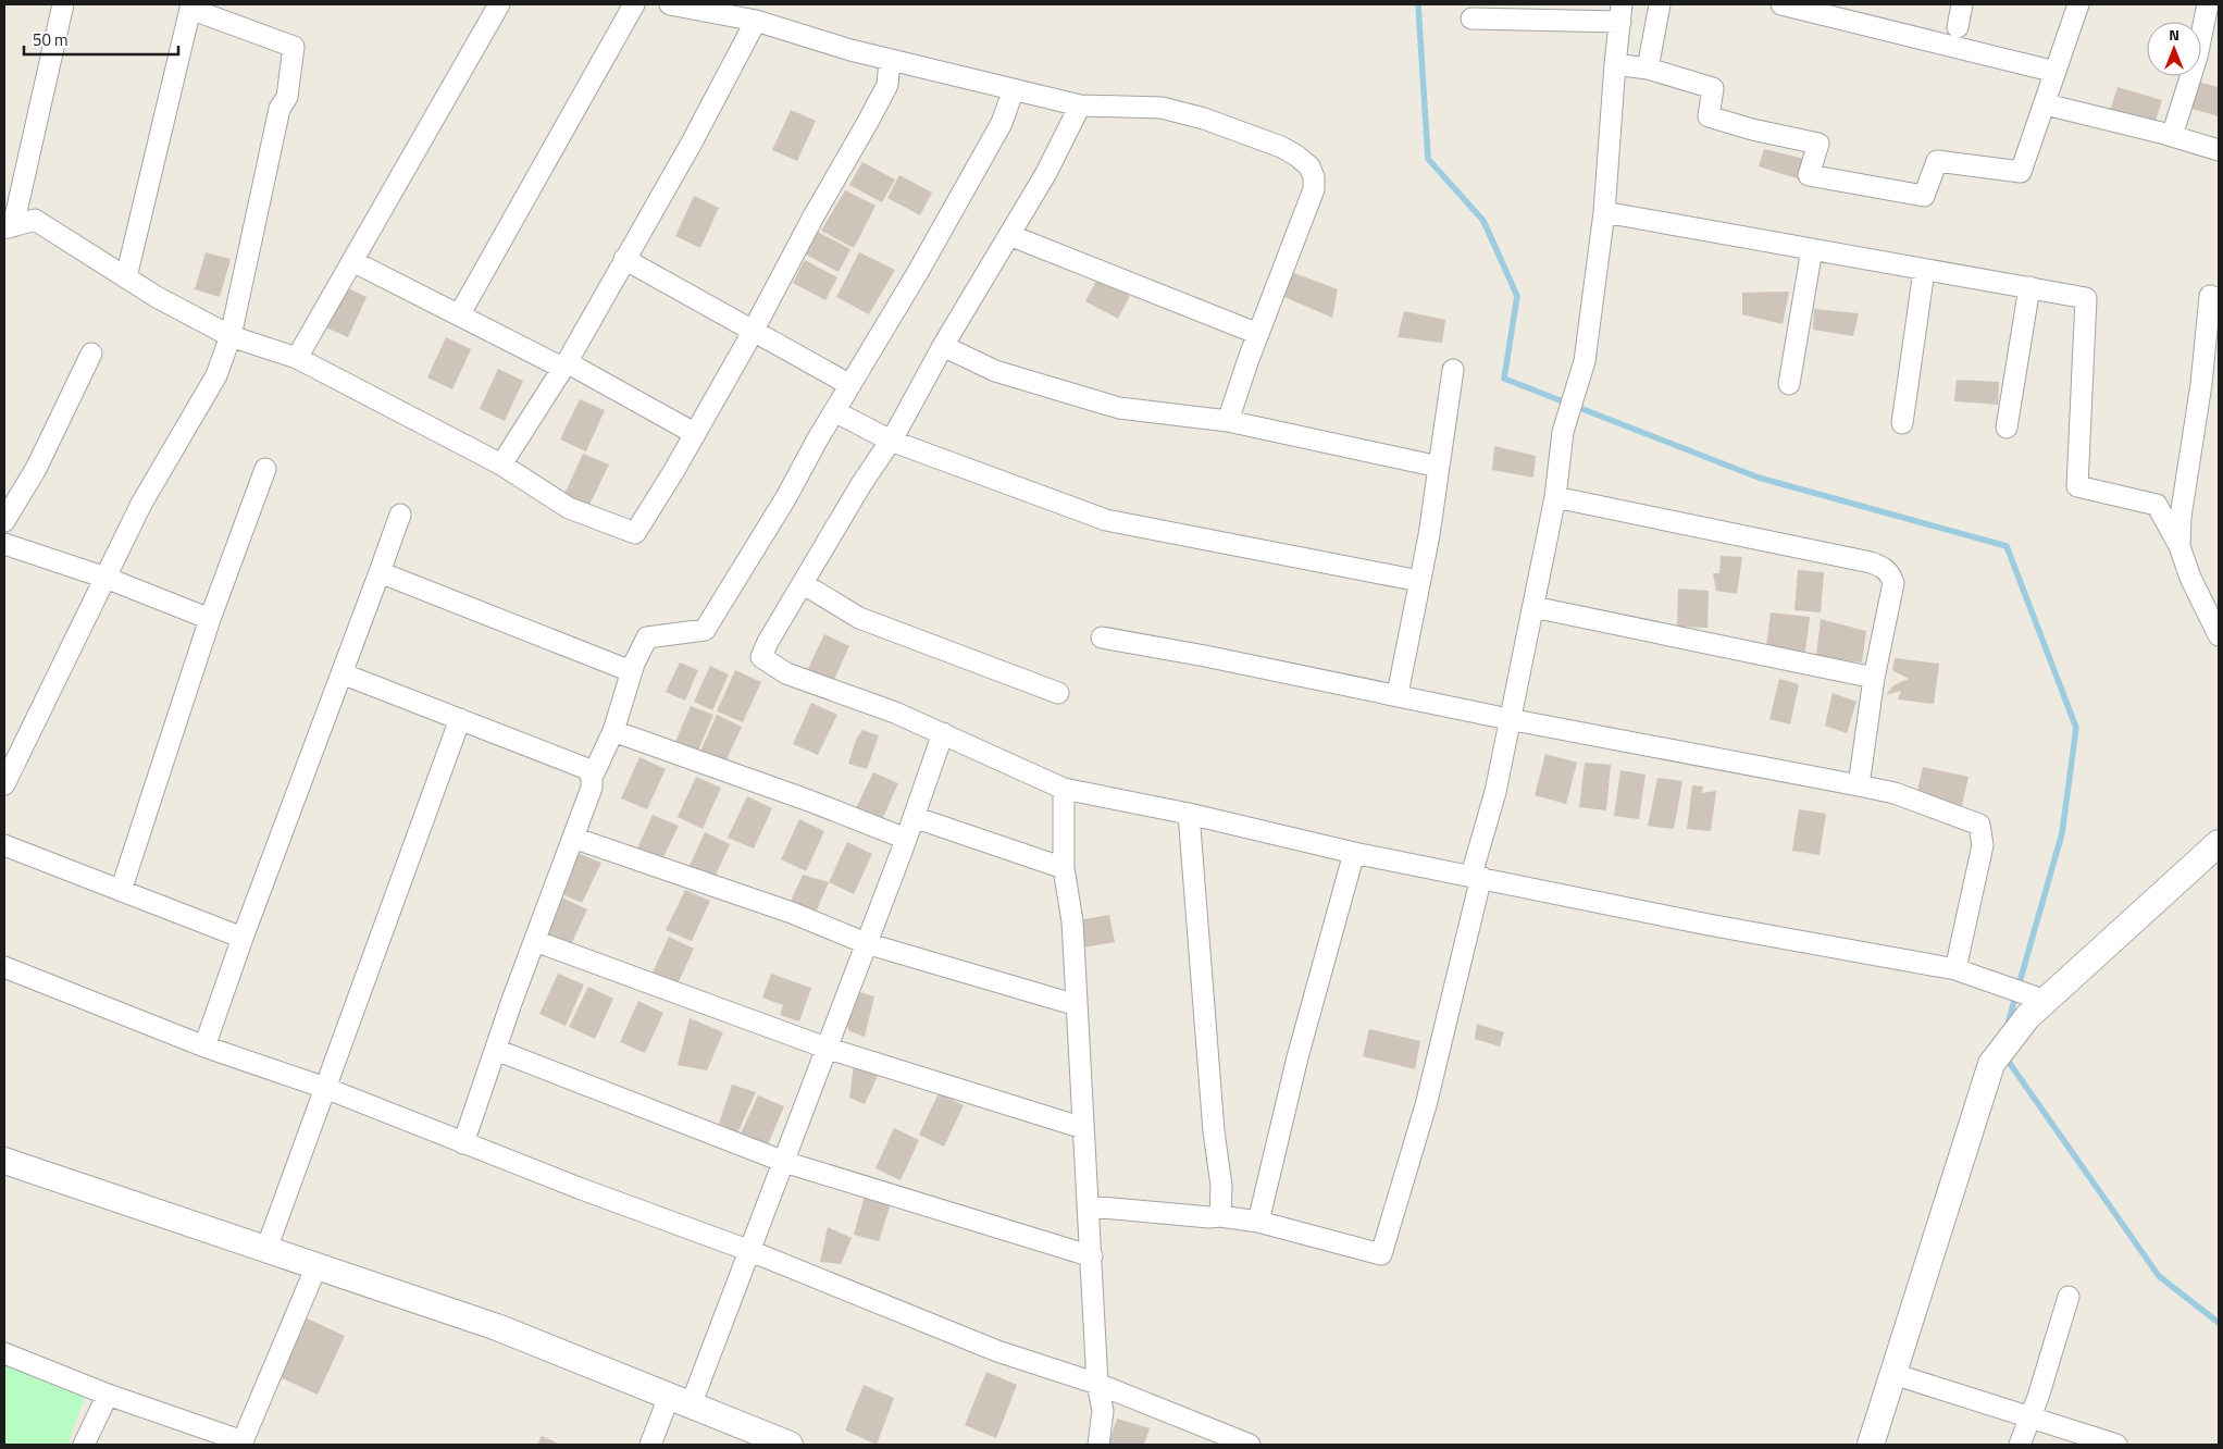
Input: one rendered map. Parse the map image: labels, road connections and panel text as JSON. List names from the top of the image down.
{
  "scale_bar": "50 m",
  "north": "top"
}
